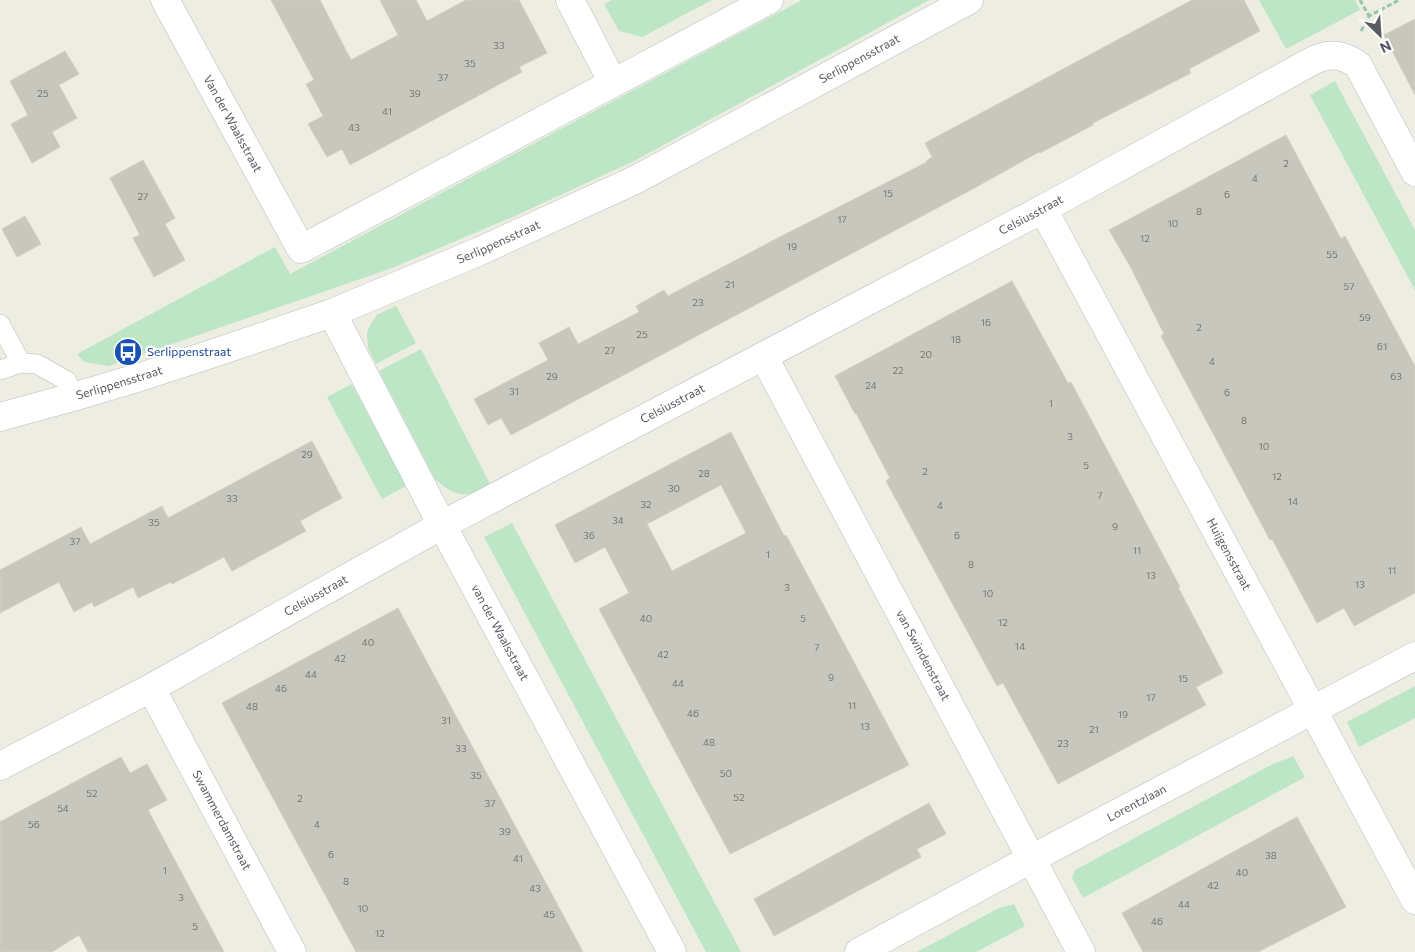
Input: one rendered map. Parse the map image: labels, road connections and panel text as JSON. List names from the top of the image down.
{
  "streets": {
    "street": [
      "Serlippensstraat",
      "Van der Waalsstraat",
      "Celsiusstraat",
      "Huijgensstraat",
      "van der Waalsstraat",
      "van Swindenstraat",
      "Lorentzlaan",
      "Swammerdamstraat"
    ]
  },
  "crossings": [
    ["Serlippensstraat", "van der Waalsstraat"],
    ["Celsiusstraat", "Huijgensstraat"],
    ["Celsiusstraat", "van der Waalsstraat"],
    ["Celsiusstraat", "van Swindenstraat"],
    ["Celsiusstraat", "Swammerdamstraat"],
    ["Huijgensstraat", "Lorentzlaan"],
    ["van Swindenstraat", "Lorentzlaan"]
  ],
  "places": {
    "bus stop": ["Serlippenstraat"]
  },
  "house_numbers": [
    "33",
    "35",
    "37",
    "25",
    "39",
    "41",
    "43",
    "2",
    "4",
    "15",
    "6",
    "27",
    "8",
    "17",
    "10",
    "12",
    "19",
    "55",
    "21",
    "57",
    "23",
    "59",
    "16",
    "2",
    "25",
    "18",
    "61",
    "27",
    "20",
    "4",
    "22",
    "29",
    "63",
    "24",
    "31",
    "6",
    "1",
    "8",
    "3",
    "10",
    "29",
    "5",
    "2",
    "28",
    "12",
    "30",
    "7",
    "33",
    "14",
    "32",
    "4",
    "34",
    "35",
    "9",
    "36",
    "6",
    "37",
    "11",
    "1",
    "8",
    "11",
    "13",
    "13",
    "3",
    "10",
    "40",
    "5",
    "12",
    "40",
    "14",
    "7",
    "42",
    "42",
    "44",
    "9",
    "15",
    "44",
    "46",
    "17",
    "11",
    "48",
    "46",
    "19",
    "31",
    "13",
    "21",
    "48",
    "23",
    "33",
    "50",
    "35",
    "52",
    "52",
    "2",
    "37",
    "54",
    "56",
    "4",
    "39",
    "6",
    "38",
    "41",
    "1",
    "40",
    "8",
    "42",
    "43",
    "3",
    "44",
    "10",
    "45",
    "46",
    "5",
    "12"
  ],
  "north": "bottom right"
}
